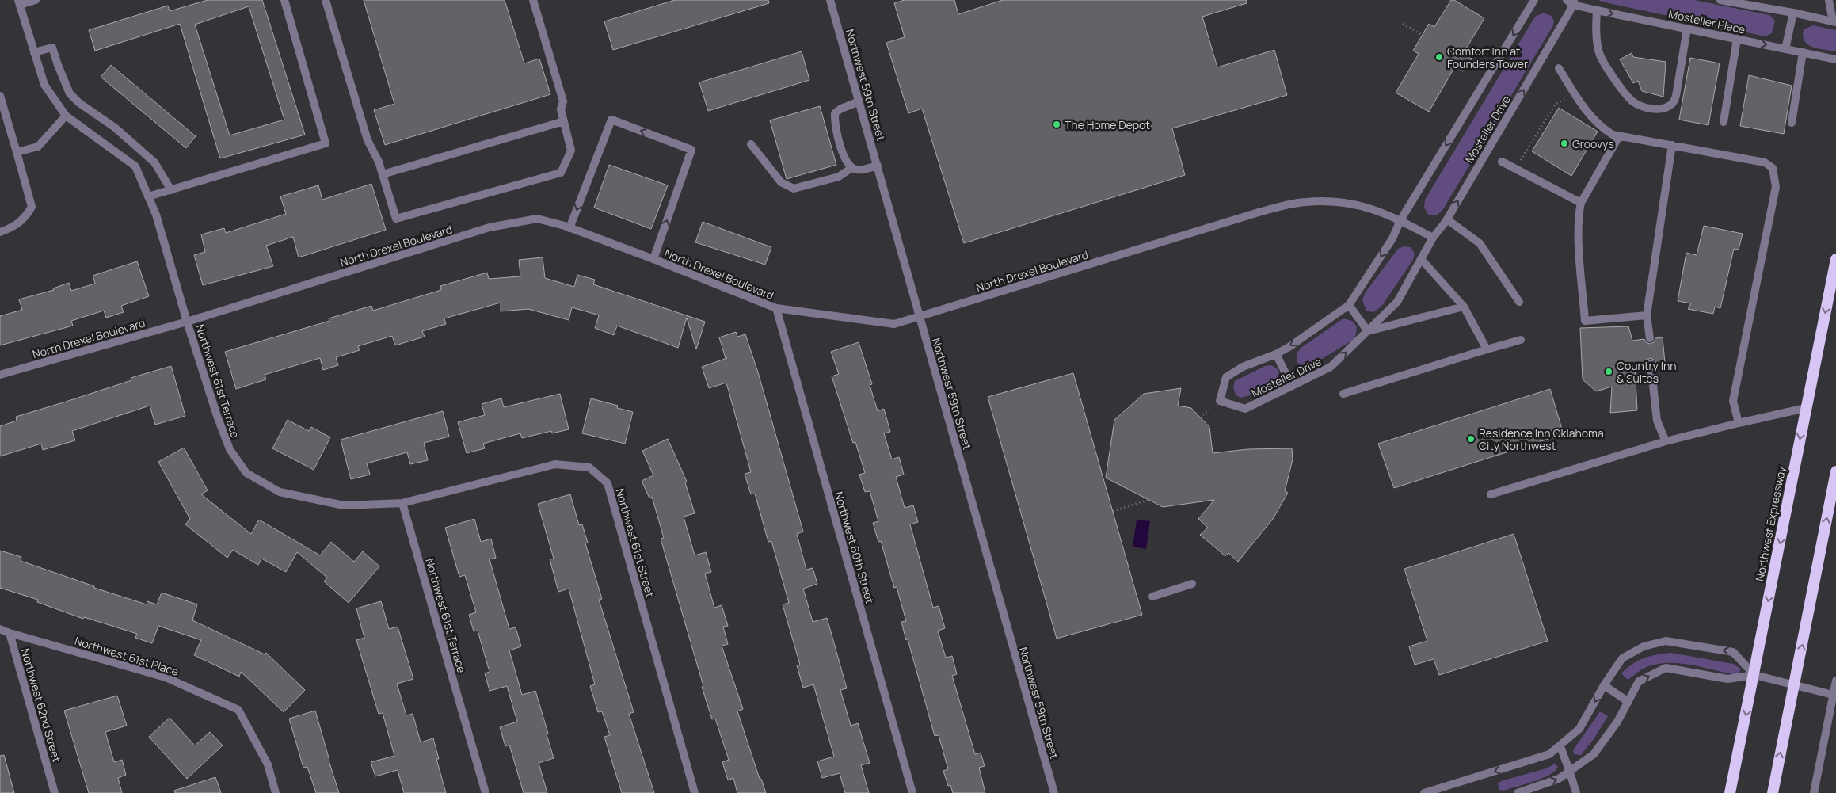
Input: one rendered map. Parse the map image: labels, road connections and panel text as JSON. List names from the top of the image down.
{
  "streets": {
    "highway": ["Northwest Expressway"],
    "street": [
      "Mosteller Place",
      "Northwest 59th Street",
      "Mosteller Drive",
      "North Drexel Boulevard",
      "Northwest 61st Terrace",
      "Northwest 61st Street",
      "Northwest 60th Street",
      "Northwest 61st Place",
      "Northwest 62nd Street"
    ]
  },
  "crossings": [
    ["Mosteller Place", "Mosteller Drive"],
    ["Northwest 59th Street", "North Drexel Boulevard"],
    ["Mosteller Drive", "North Drexel Boulevard"],
    ["North Drexel Boulevard", "Northwest 61st Terrace"],
    ["North Drexel Boulevard", "Northwest 60th Street"],
    ["Northwest 61st Terrace", "Northwest 61st Street"],
    ["Northwest 61st Place", "Northwest 62nd Street"]
  ],
  "places": [
    "Comfort Inn at Founders Tower",
    "The Home Depot",
    "Groovys",
    "Country Inn & Suites",
    "Residence Inn Oklahoma City Northwest"
  ]
}
